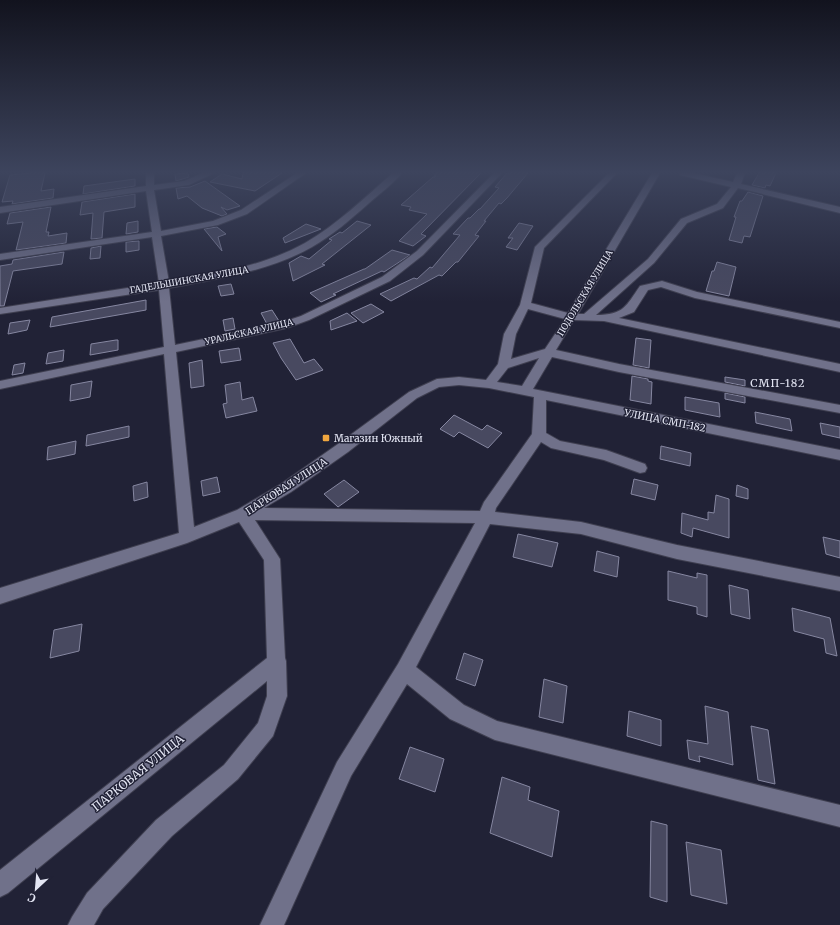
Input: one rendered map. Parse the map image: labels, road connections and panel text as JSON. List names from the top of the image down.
{
  "streets": {
    "street": [
      "ГАДЕЛЬШИНСКАЯ УЛИЦА",
      "ПОДОЛЬСКАЯ УЛИЦА",
      "УРАЛЬСКАЯ УЛИЦА",
      "УЛИЦА СМП-182",
      "ПАРКОВАЯ УЛИЦА"
    ]
  },
  "crossings": [
    ["ПОДОЛЬСКАЯ УЛИЦА", "УЛИЦА СМП-182"],
    ["УЛИЦА СМП-182", "ПАРКОВАЯ УЛИЦА"]
  ],
  "districts": ["СМП-182"],
  "places": {
    "transit": ["Магазин Южный"]
  },
  "north": "bottom left"
}
